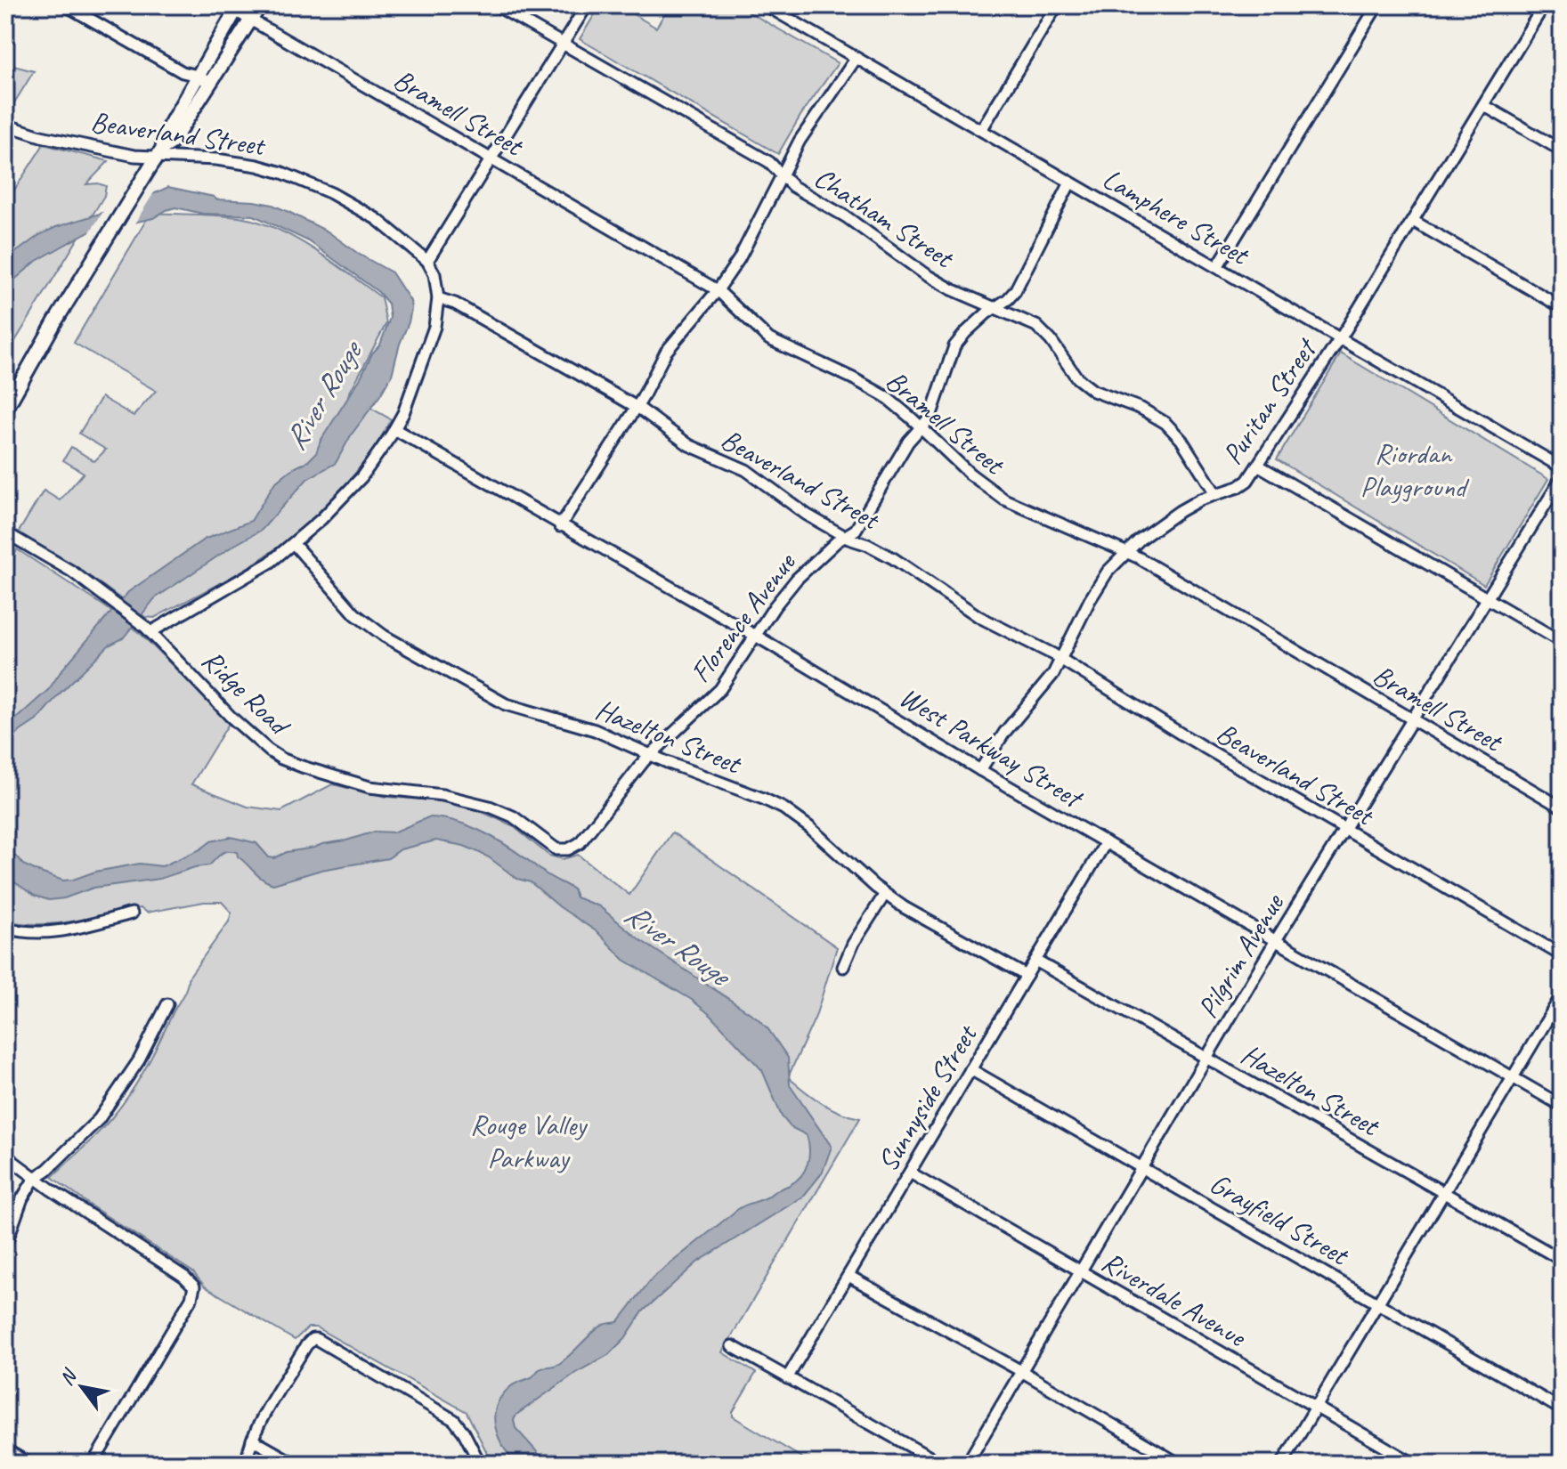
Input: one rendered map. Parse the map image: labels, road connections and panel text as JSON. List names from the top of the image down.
{
  "streets": {
    "street": [
      "Bramell Street",
      "Beaverland Street",
      "Lamphere Street",
      "Chatham Street",
      "Puritan Street",
      "Florence Avenue",
      "Ridge Road",
      "Hazelton Street",
      "West Parkway Street",
      "Pilgrim Avenue",
      "Sunnyside Street",
      "Grayfield Street",
      "Riverdale Avenue"
    ]
  },
  "crossings": [
    ["Bramell Street", "Puritan Street"],
    ["Bramell Street", "Florence Avenue"],
    ["Bramell Street", "Pilgrim Avenue"],
    ["Beaverland Street", "Puritan Street"],
    ["Beaverland Street", "Florence Avenue"],
    ["Beaverland Street", "Pilgrim Avenue"],
    ["Lamphere Street", "Puritan Street"],
    ["Lamphere Street", "Florence Avenue"],
    ["Chatham Street", "Puritan Street"],
    ["Chatham Street", "Florence Avenue"],
    ["Puritan Street", "West Parkway Street"],
    ["Florence Avenue", "Ridge Road"],
    ["Florence Avenue", "Hazelton Street"],
    ["Florence Avenue", "West Parkway Street"],
    ["Hazelton Street", "Pilgrim Avenue"],
    ["Hazelton Street", "Sunnyside Street"],
    ["West Parkway Street", "Pilgrim Avenue"],
    ["West Parkway Street", "Sunnyside Street"],
    ["Pilgrim Avenue", "Grayfield Street"],
    ["Pilgrim Avenue", "Riverdale Avenue"],
    ["Sunnyside Street", "Grayfield Street"],
    ["Sunnyside Street", "Riverdale Avenue"]
  ],
  "water": ["River Rouge"],
  "parks": ["Riordan Playground", "Rouge Valley Parkway"],
  "north": "top left"
}
